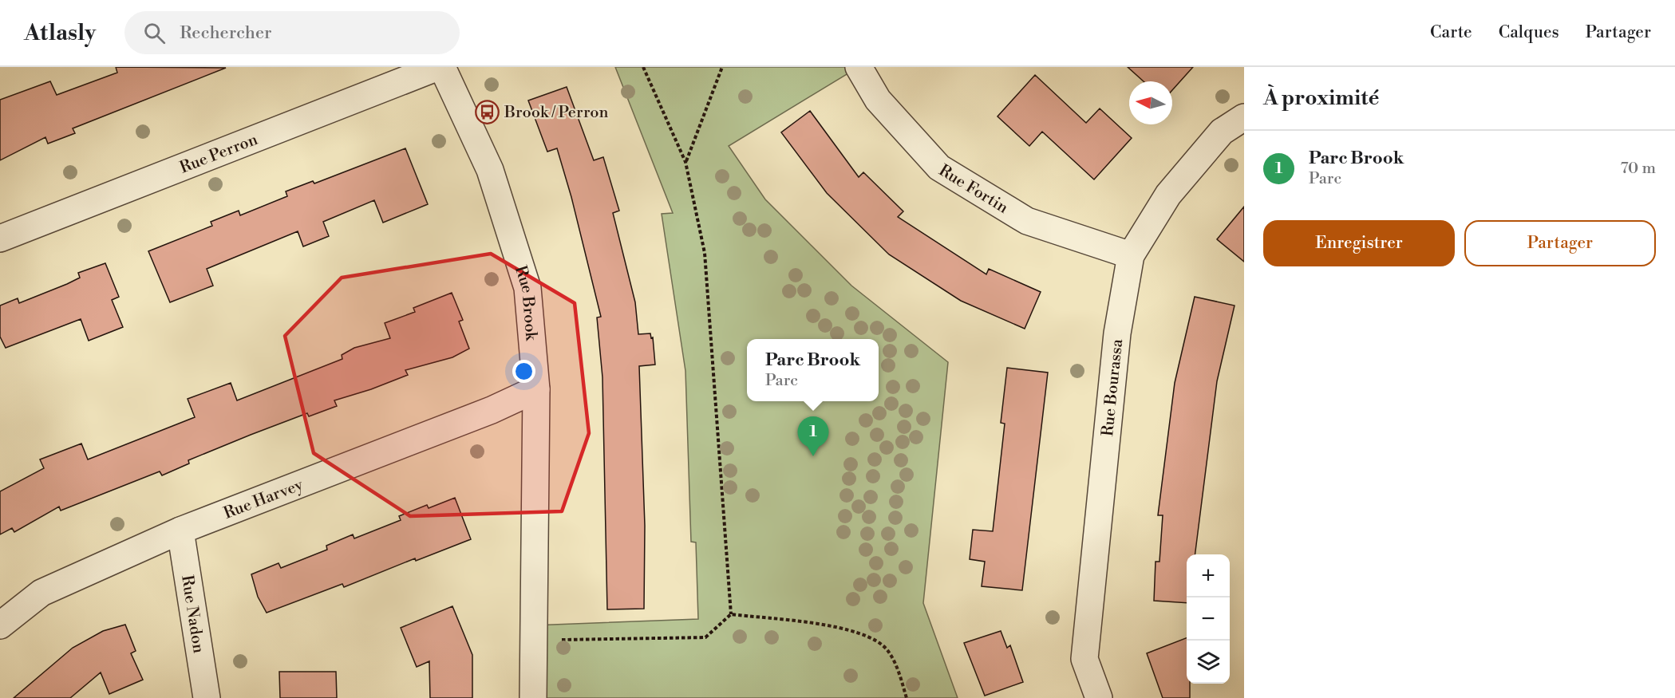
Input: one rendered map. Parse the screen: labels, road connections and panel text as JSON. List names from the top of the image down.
{
  "streets": {
    "street": [
      "Rue Perron",
      "Rue Fortin",
      "Rue Brook",
      "Rue Bourassa",
      "Rue Harvey",
      "Rue Nadon"
    ]
  },
  "crossings": [
    ["Rue Fortin", "Rue Bourassa"],
    ["Rue Brook", "Rue Harvey"],
    ["Rue Harvey", "Rue Nadon"]
  ],
  "places": {
    "bus stop": ["Brook / Perron"]
  },
  "north": "left",
  "page": {
    "header": "Atlasly",
    "search": "Rechercher",
    "nav": ["Carte", "Calques", "Partager"],
    "heading": "À proximité",
    "list": [
      {
        "mark": "1",
        "name": "Parc Brook",
        "note": "Parc",
        "value": "70 m"
      }
    ],
    "buttons": ["Enregistrer", "Partager"],
    "popup": ["Parc Brook", "Parc"],
    "pins": "1",
    "map_buttons": ["+", "−"]
  }
}
